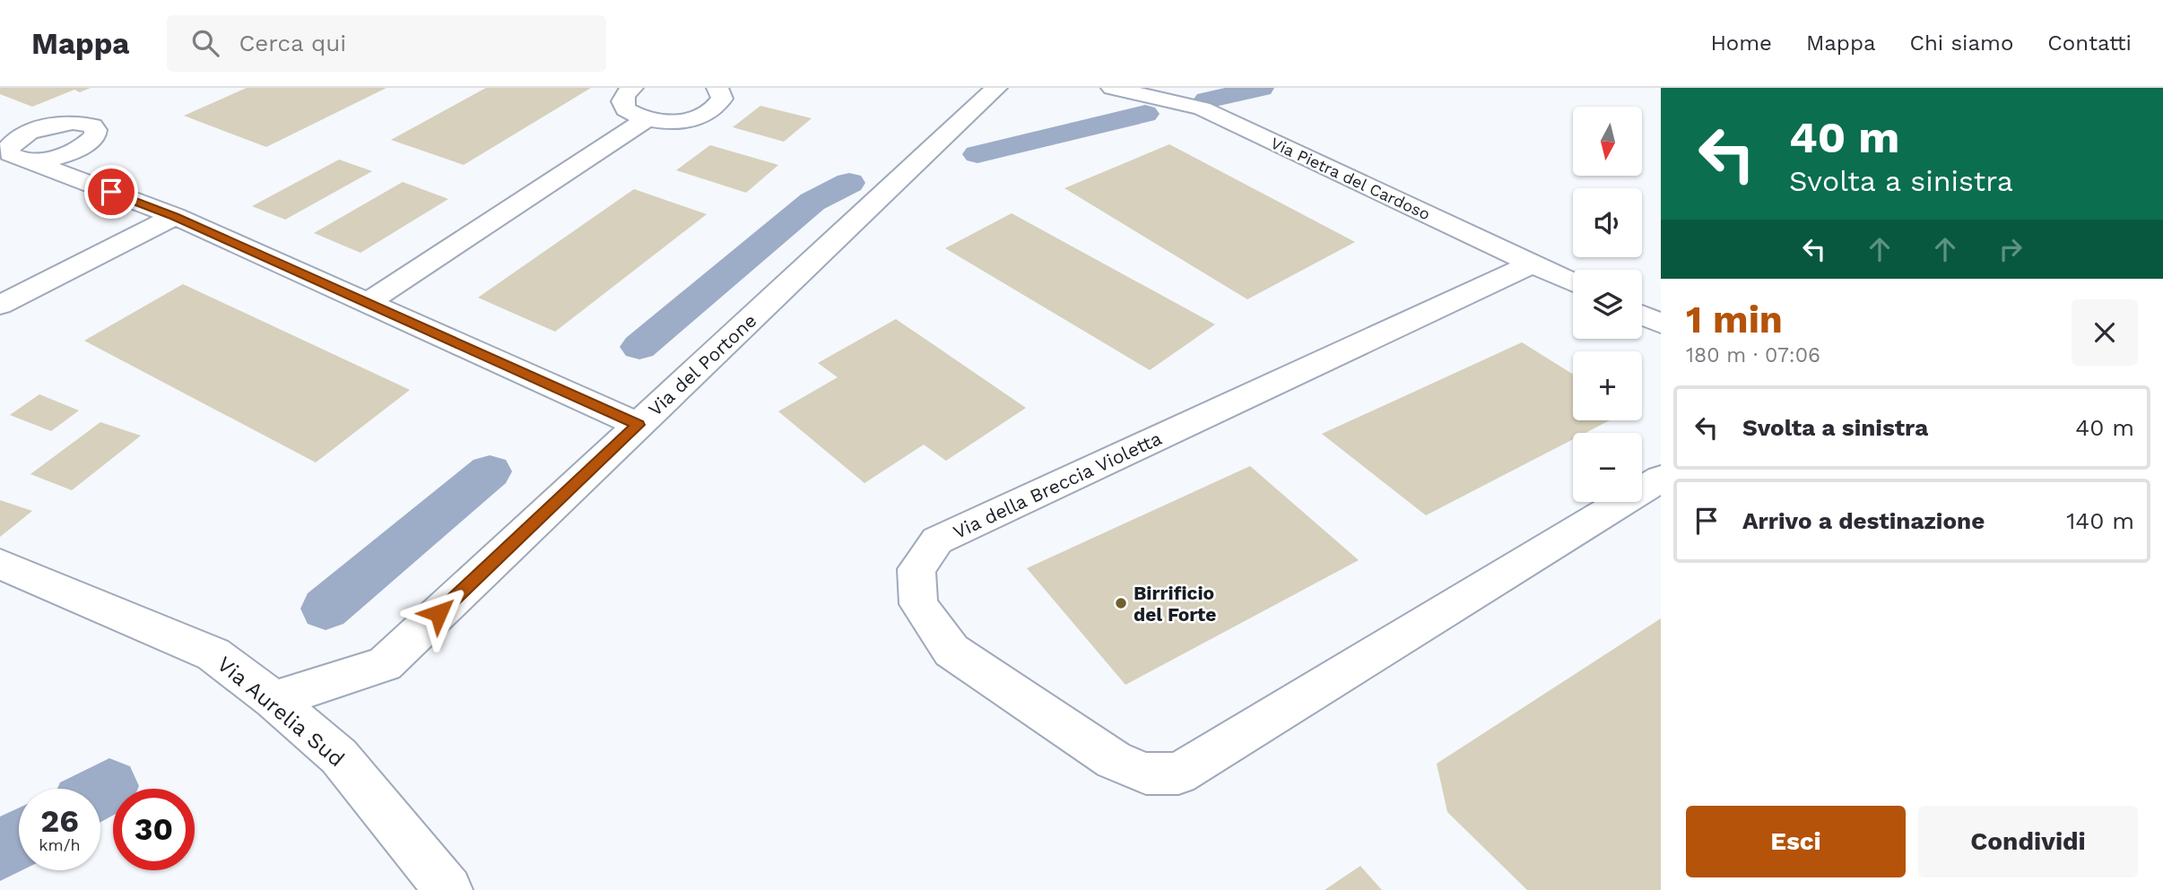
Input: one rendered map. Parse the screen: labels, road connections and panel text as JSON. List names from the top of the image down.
{
  "streets": {
    "street": [
      "Via Pietra del Cardoso",
      "Via del Portone",
      "Via della Breccia Violetta",
      "Via Aurelia Sud"
    ]
  },
  "crossings": [
    ["Via Pietra del Cardoso", "Via della Breccia Violetta"],
    ["Via del Portone", "Via Aurelia Sud"]
  ],
  "places": ["Birrificio del Forte"],
  "north": "bottom",
  "page": {
    "header": "Mappa",
    "search": "Cerca qui",
    "nav": [
      "Home",
      "Mappa",
      "Chi siamo",
      "Contatti"
    ],
    "turn": ["40 m", "Svolta a sinistra"],
    "map_buttons": ["+", "−"],
    "heading": ["1 min", "180 m · 07:06"],
    "list": [
      {
        "name": "Svolta a sinistra",
        "value": "40 m"
      },
      {
        "name": "Arrivo a destinazione",
        "value": "140 m"
      }
    ],
    "speed": "26 km/h",
    "limit": "30",
    "buttons": ["Esci", "Condividi"]
  }
}
